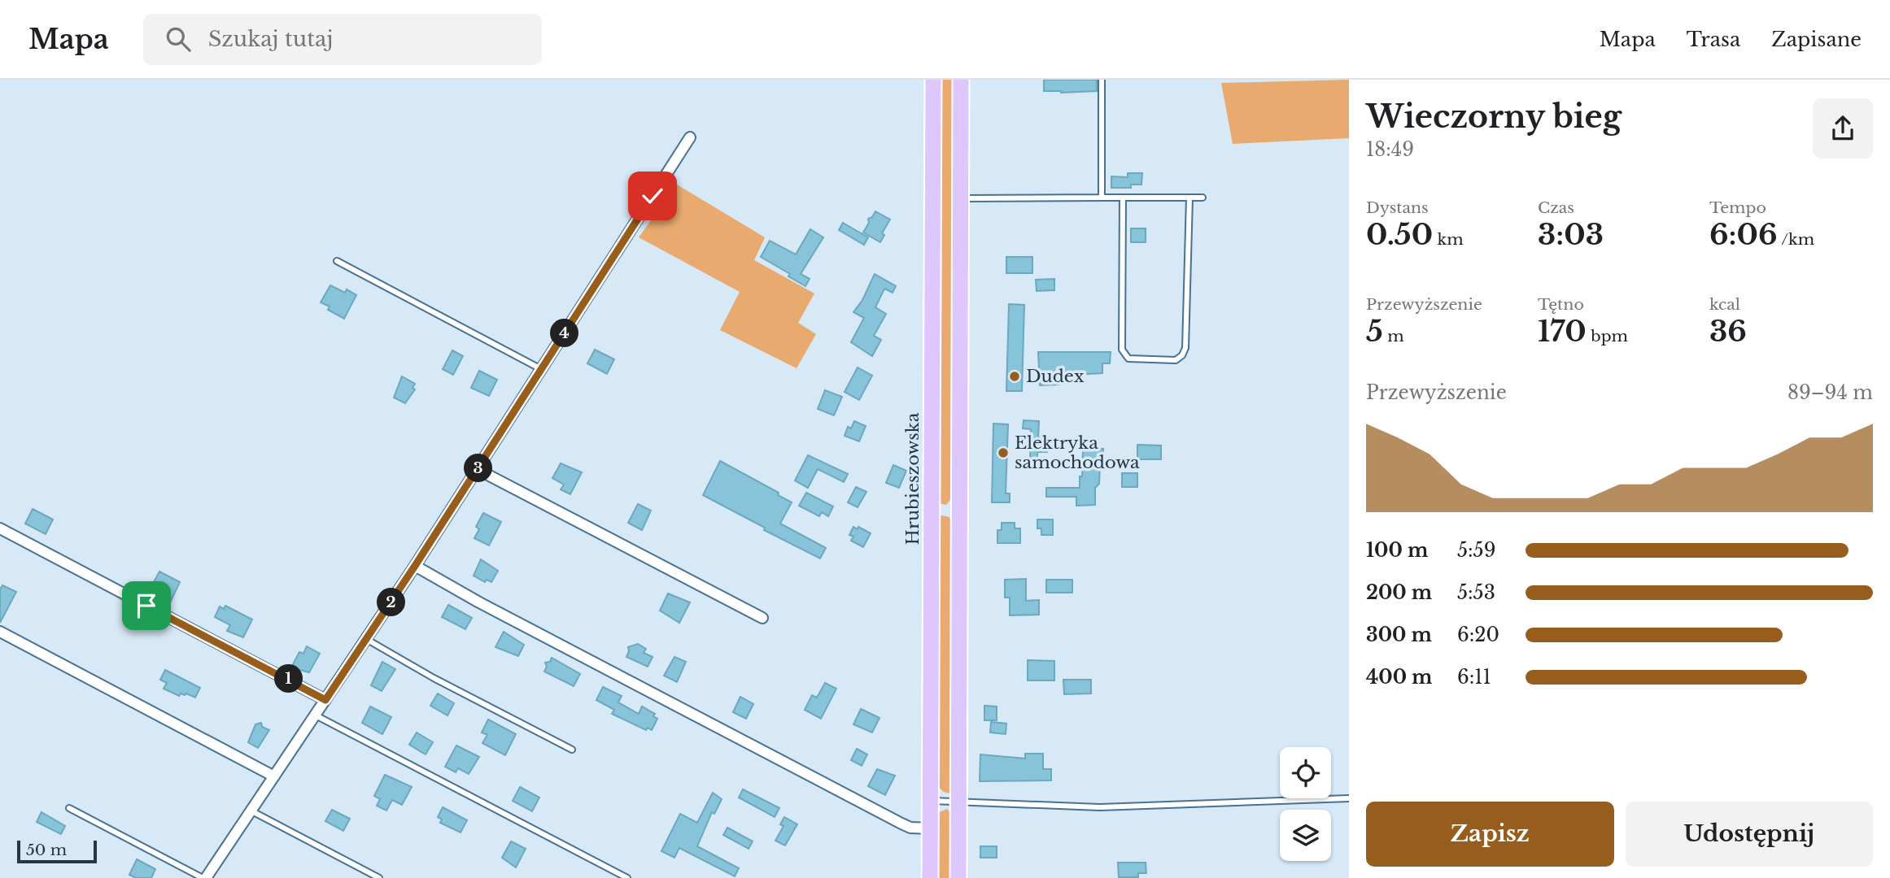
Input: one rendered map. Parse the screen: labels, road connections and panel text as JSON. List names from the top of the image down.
{
  "streets": {
    "main road": ["Hrubieszowska"]
  },
  "places": ["Dudex", "Elektryka samochodowa"],
  "scale_bar": "50 m",
  "page": {
    "header": "Mapa",
    "search": "Szukaj tutaj",
    "nav": ["Mapa", "Trasa", "Zapisane"],
    "heading": ["Wieczorny bieg", "18:49"],
    "stats": [
      ["Dystans", "0.50 km"],
      ["Czas", "3:03"],
      ["Tempo", "6:06 /km"],
      ["Przewyższenie", "5 m"],
      ["Tętno", "170 bpm"],
      ["kcal", "36"]
    ],
    "pins": [
      "4",
      "3",
      "2",
      "1"
    ],
    "chart": ["Przewyższenie", "89–94 m"],
    "list": [
      {
        "name": "100 m",
        "note": "5:59"
      },
      {
        "name": "200 m",
        "note": "5:53"
      },
      {
        "name": "300 m",
        "note": "6:20"
      },
      {
        "name": "400 m",
        "note": "6:11"
      }
    ],
    "buttons": ["Zapisz", "Udostępnij"],
    "scale": "50 m"
  }
}
